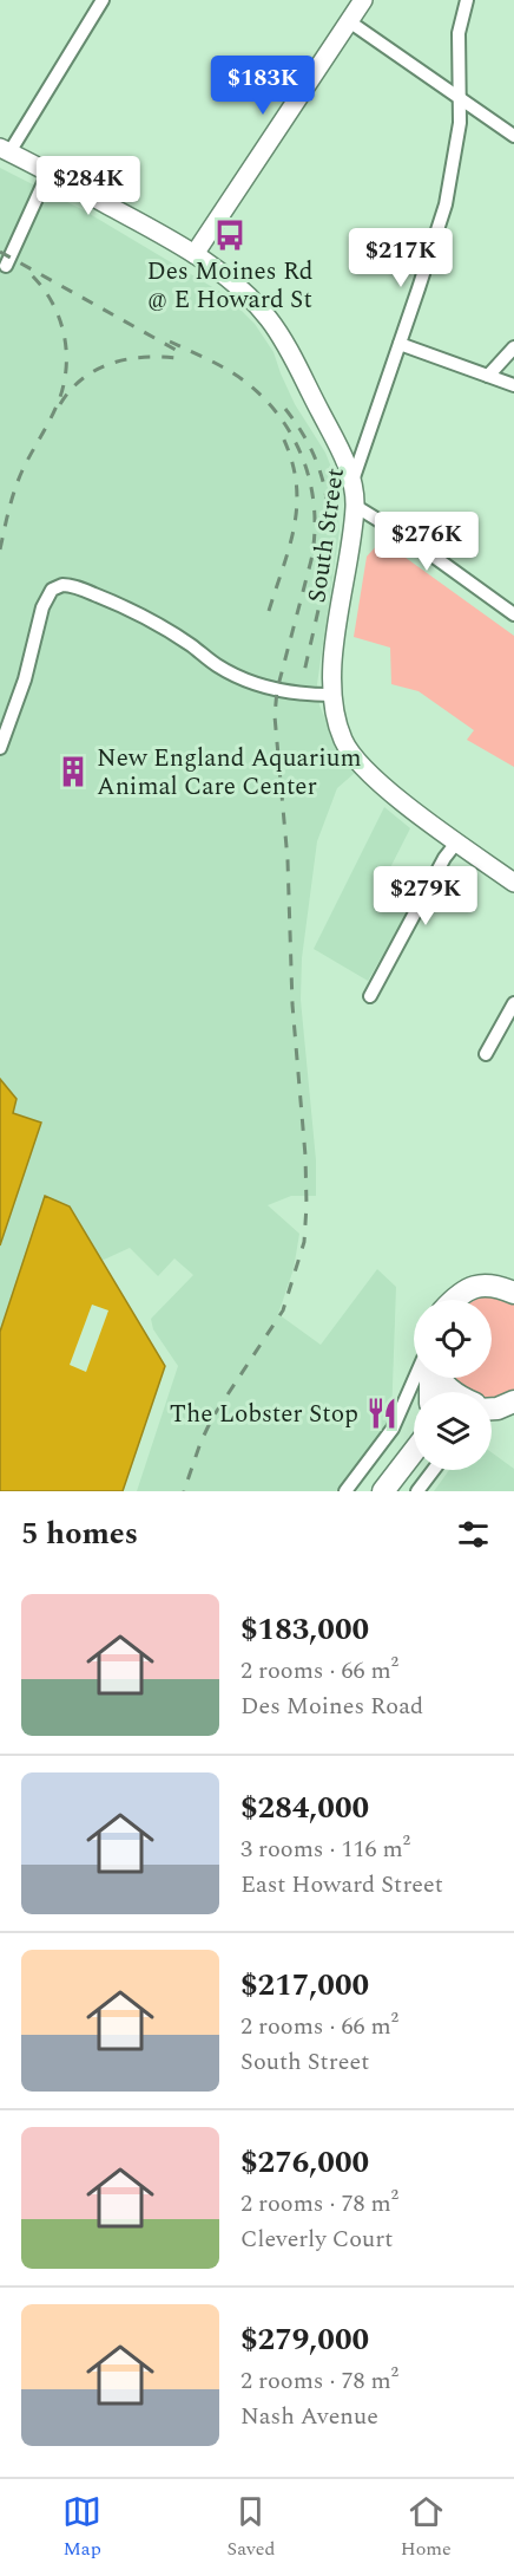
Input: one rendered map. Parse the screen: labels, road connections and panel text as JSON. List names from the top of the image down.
{
  "streets": {
    "main road": ["South Street"]
  },
  "places": {
    "bus stop": ["Des Moines Rd @ E Howard St"],
    "building": ["New England Aquarium Animal Care Center"],
    "restaurant": ["The Lobster Stop"]
  },
  "page": {
    "price": [
      "$183K",
      "$284K",
      "$217K",
      "$276K",
      "$279K"
    ],
    "heading": "5 homes",
    "list": [
      {
        "name": "$183,000",
        "note": "2 rooms · 66 m² · Des Moines Road"
      },
      {
        "name": "$284,000",
        "note": "3 rooms · 116 m² · East Howard Street"
      },
      {
        "name": "$217,000",
        "note": "2 rooms · 66 m² · South Street"
      },
      {
        "name": "$276,000",
        "note": "2 rooms · 78 m² · Cleverly Court"
      },
      {
        "name": "$279,000",
        "note": "2 rooms · 78 m² · Nash Avenue"
      }
    ],
    "tabs": ["Map", "Saved", "Home"]
  }
}
